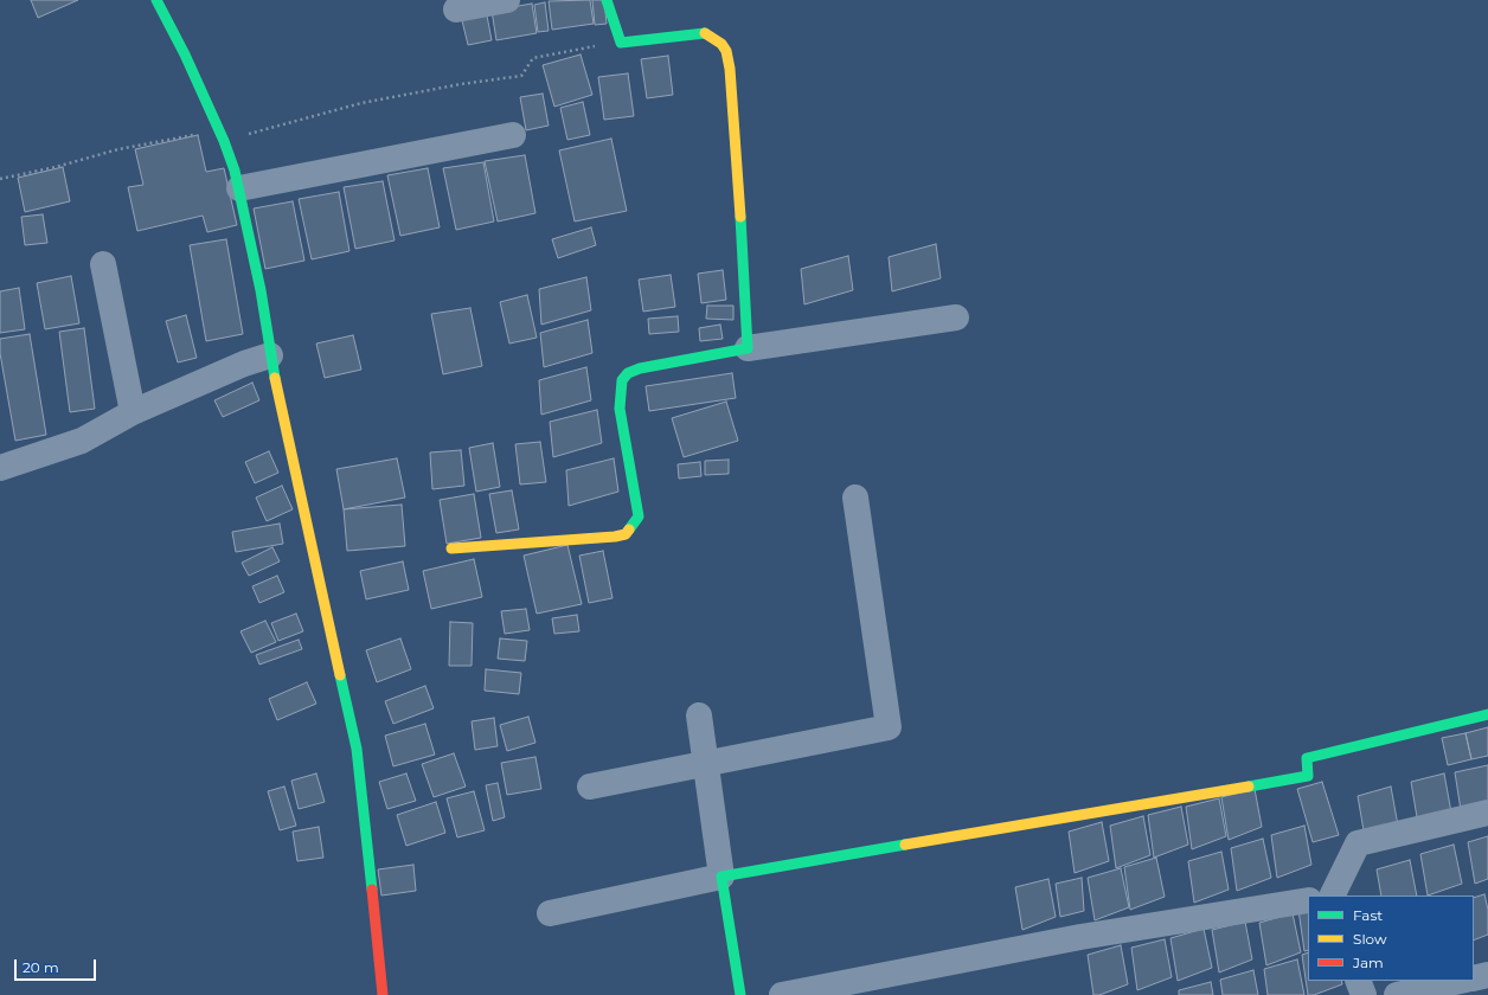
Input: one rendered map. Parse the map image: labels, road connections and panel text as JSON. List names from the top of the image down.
{
  "legend": ["Fast", "Slow", "Jam"],
  "scale_bar": "20 m"
}
